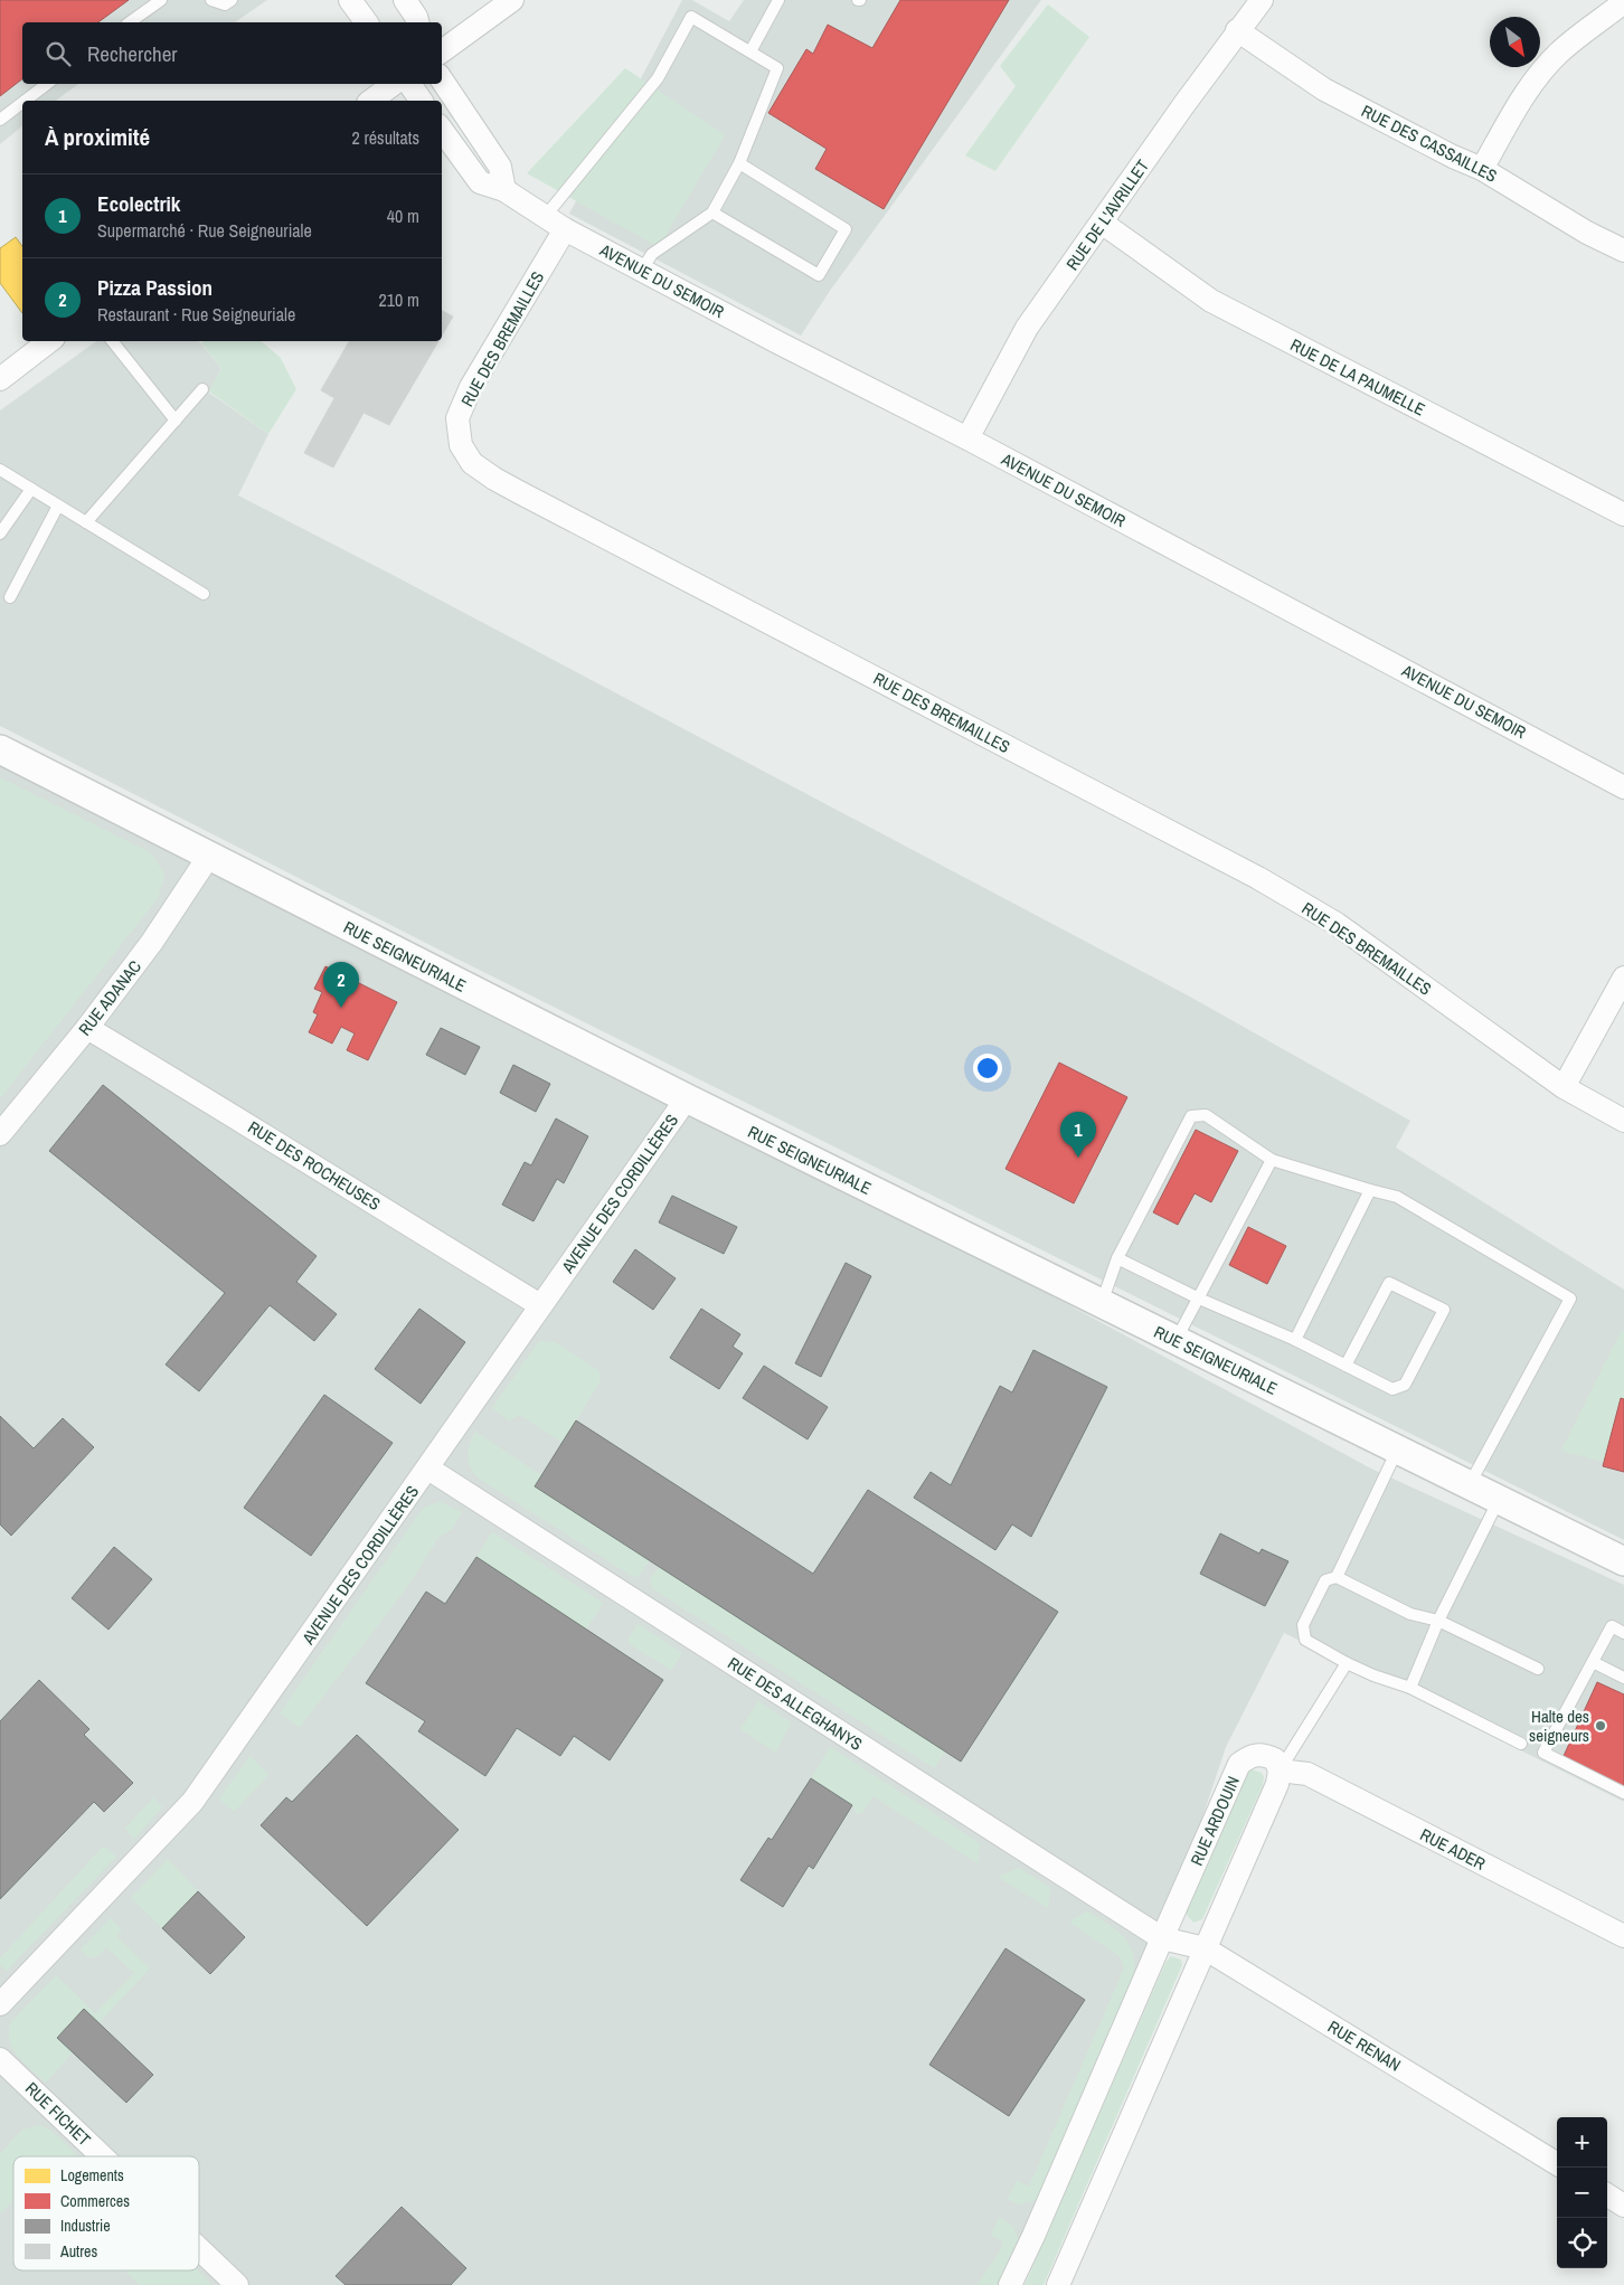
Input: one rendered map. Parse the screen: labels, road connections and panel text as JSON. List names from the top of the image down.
{
  "streets": {
    "street": [
      "RUE DES CASSAILLES",
      "RUE DE L'AVRILLET",
      "AVENUE DU SEMOIR",
      "RUE DES BREMAILLES",
      "RUE DE LA PAUMELLE",
      "RUE SEIGNEURIALE",
      "RUE ADANAC",
      "RUE DES ROCHEUSES",
      "AVENUE DES CORDILLÈRES",
      "RUE DES ALLEGHANYS",
      "RUE ARDOUIN",
      "RUE ADER",
      "RUE RENAN",
      "RUE FICHET"
    ]
  },
  "crossings": [
    ["RUE DES CASSAILLES", "RUE DE L'AVRILLET"],
    ["RUE DE L'AVRILLET", "AVENUE DU SEMOIR"],
    ["RUE DE L'AVRILLET", "RUE DE LA PAUMELLE"],
    ["AVENUE DU SEMOIR", "RUE DES BREMAILLES"],
    ["RUE SEIGNEURIALE", "RUE ADANAC"],
    ["RUE SEIGNEURIALE", "AVENUE DES CORDILLÈRES"],
    ["RUE ADANAC", "RUE DES ROCHEUSES"],
    ["RUE DES ROCHEUSES", "AVENUE DES CORDILLÈRES"],
    ["AVENUE DES CORDILLÈRES", "RUE DES ALLEGHANYS"],
    ["RUE DES ALLEGHANYS", "RUE ARDOUIN"],
    ["RUE DES ALLEGHANYS", "RUE RENAN"],
    ["RUE ARDOUIN", "RUE ADER"],
    ["RUE ARDOUIN", "RUE RENAN"]
  ],
  "places": ["Halte des seigneurs"],
  "legend": [
    "Logements",
    "Commerces",
    "Industrie",
    "Autres"
  ],
  "north": "bottom right",
  "page": {
    "search": "Rechercher",
    "heading": ["À proximité", "2 résultats"],
    "list": [
      {
        "mark": "1",
        "name": "Ecolectrik",
        "note": "Supermarché · Rue Seigneuriale",
        "value": "40 m"
      },
      {
        "mark": "2",
        "name": "Pizza Passion",
        "note": "Restaurant · Rue Seigneuriale",
        "value": "210 m"
      }
    ],
    "pins": ["2", "1"],
    "map_buttons": ["+", "−"]
  }
}
